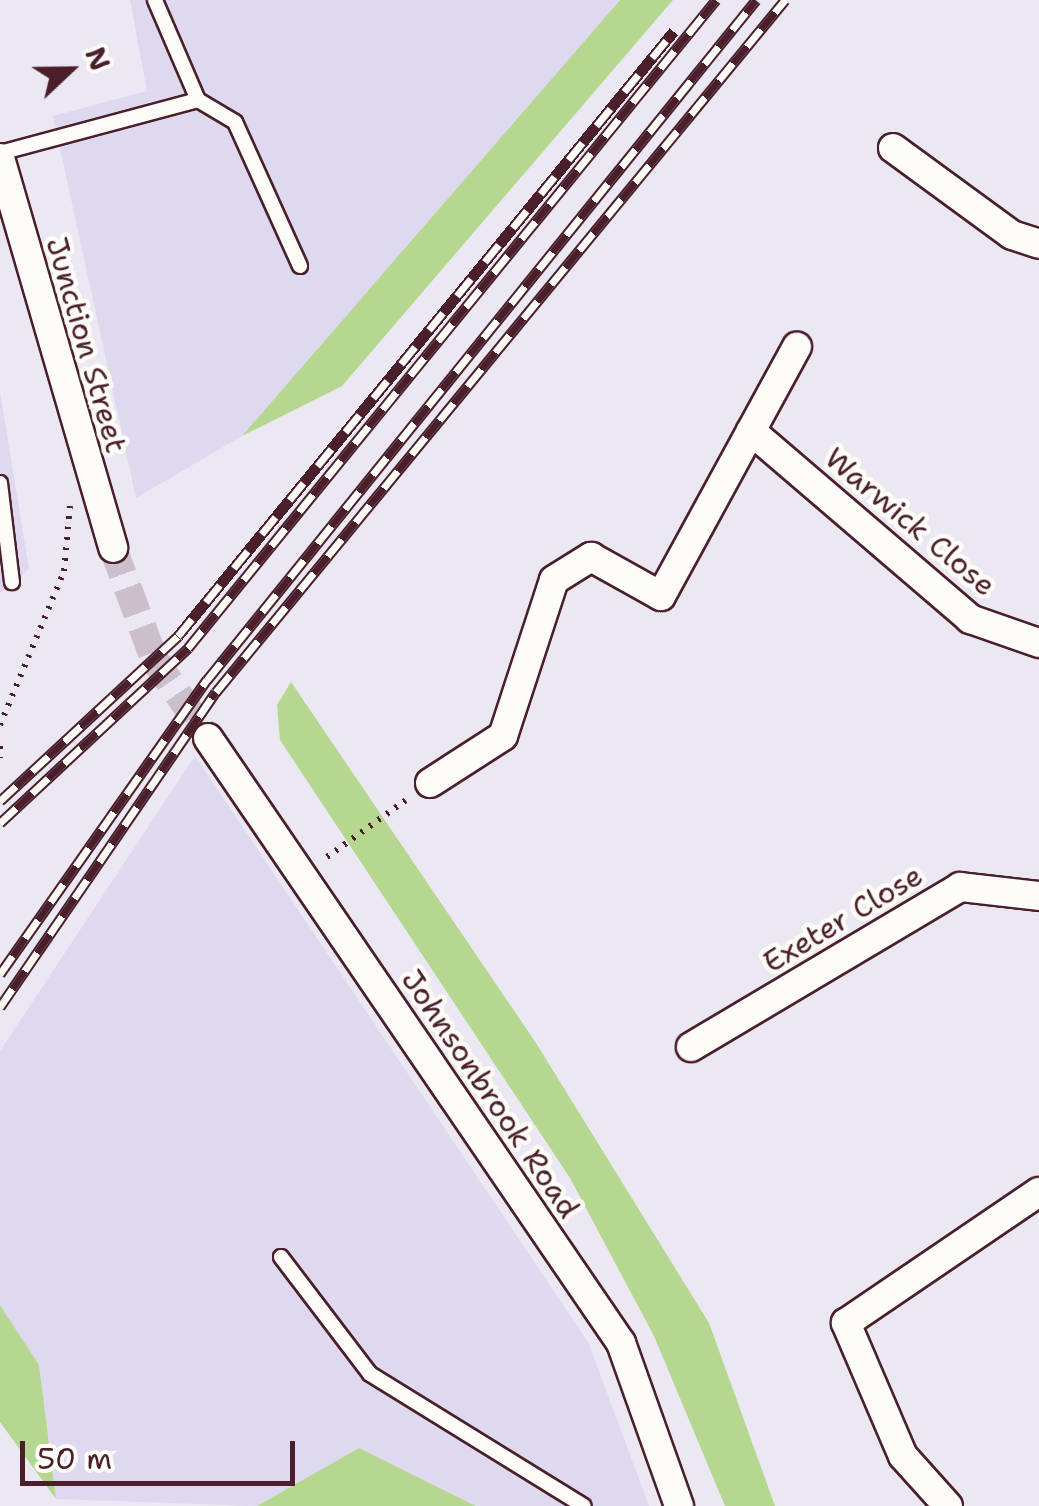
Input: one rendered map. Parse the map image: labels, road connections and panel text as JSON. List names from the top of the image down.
{
  "streets": {
    "street": [
      "Junction Street",
      "Warwick Close",
      "Exeter Close",
      "Johnsonbrook Road"
    ]
  },
  "scale_bar": "50 m",
  "north": "right"
}
